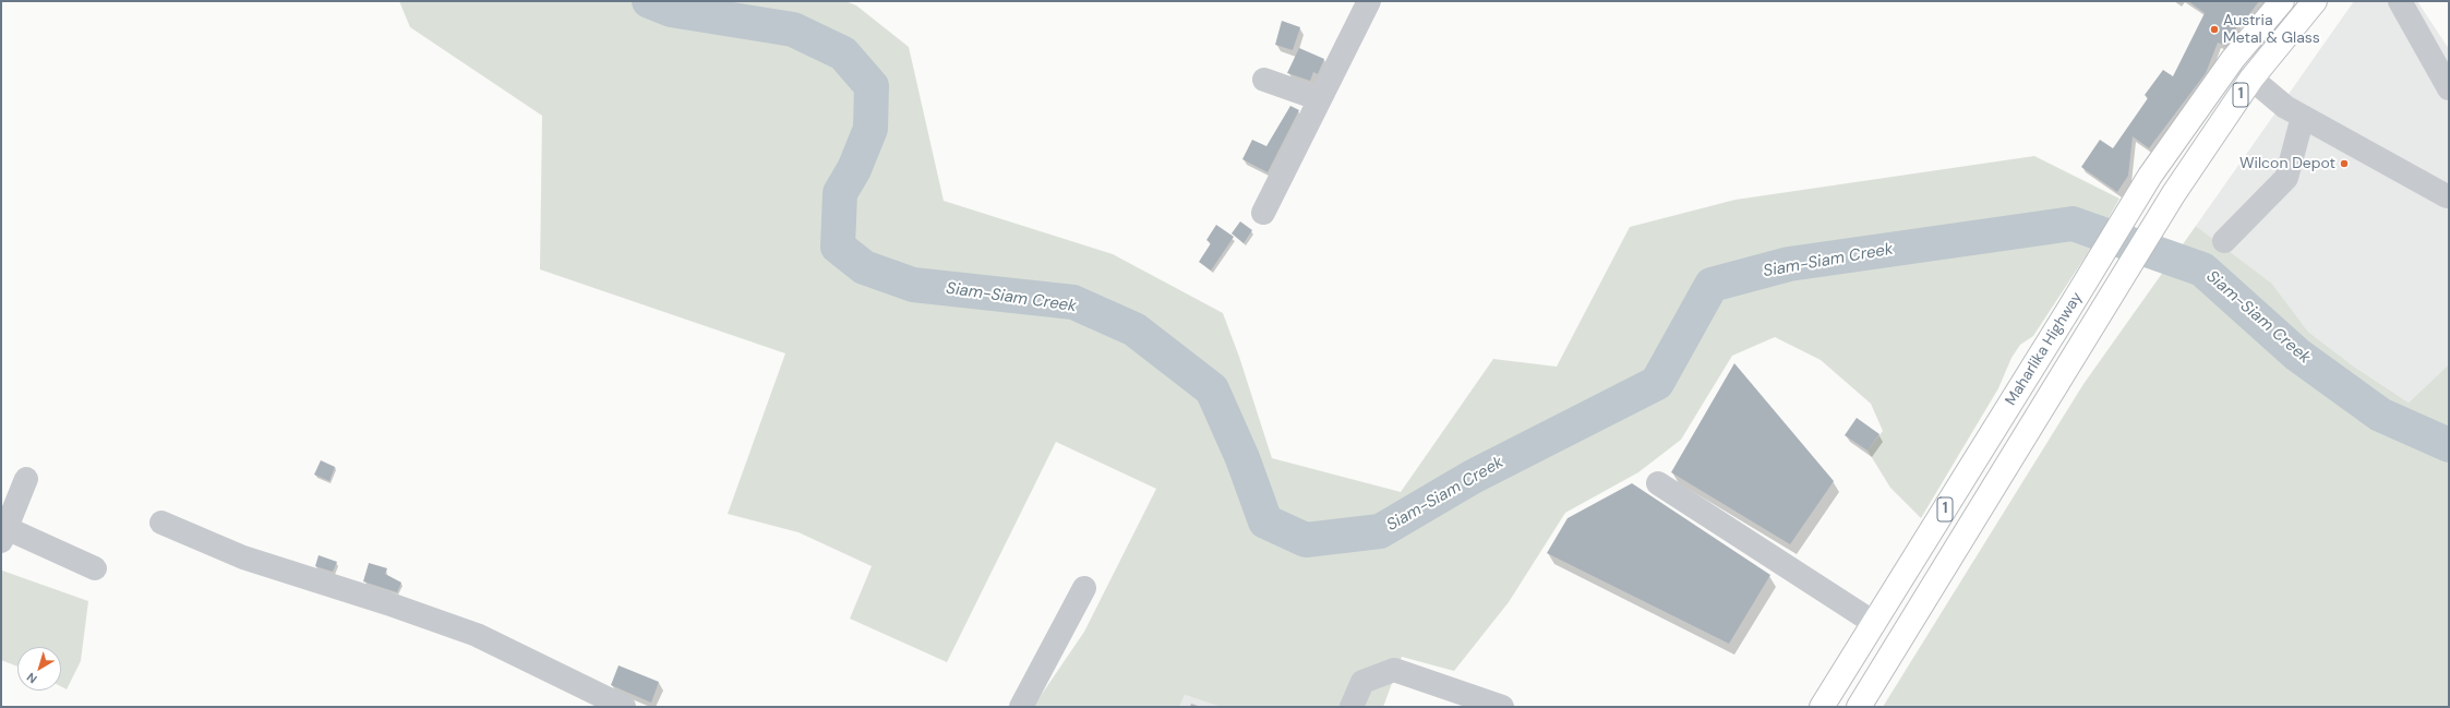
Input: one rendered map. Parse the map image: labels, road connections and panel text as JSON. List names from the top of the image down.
{
  "streets": {
    "highway": ["1", "Maharlika Highway"]
  },
  "water": ["Siam-Siam Creek"],
  "places": ["Austria Metal & Glass", "Wilcon Depot"],
  "north": "bottom left"
}
